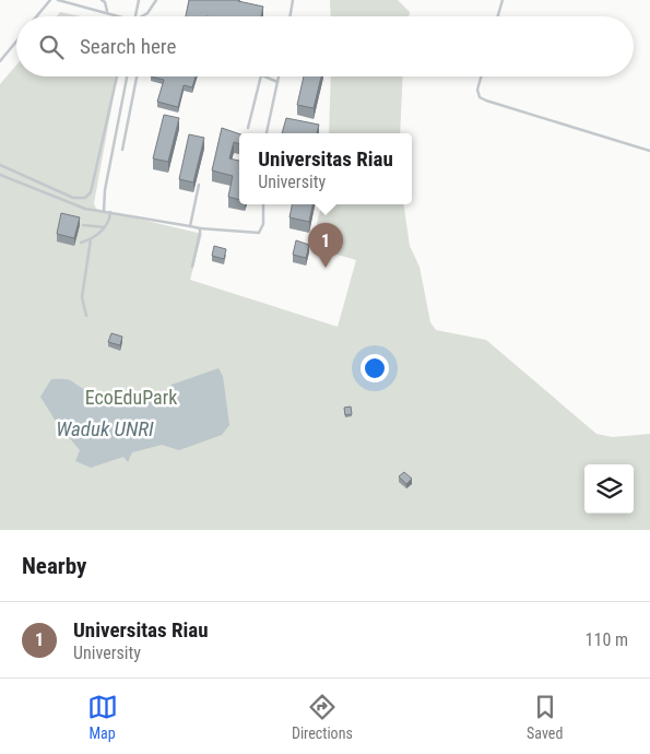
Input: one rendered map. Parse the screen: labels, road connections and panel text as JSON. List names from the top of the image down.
{
  "water": ["Waduk UNRI"],
  "parks": ["EcoEduPark"],
  "page": {
    "search": "Search here",
    "popup": ["Universitas Riau", "University"],
    "pins": "1",
    "heading": "Nearby",
    "list": [
      {
        "mark": "1",
        "name": "Universitas Riau",
        "note": "University",
        "value": "110 m"
      }
    ],
    "nav": ["Map", "Directions", "Saved"]
  }
}
